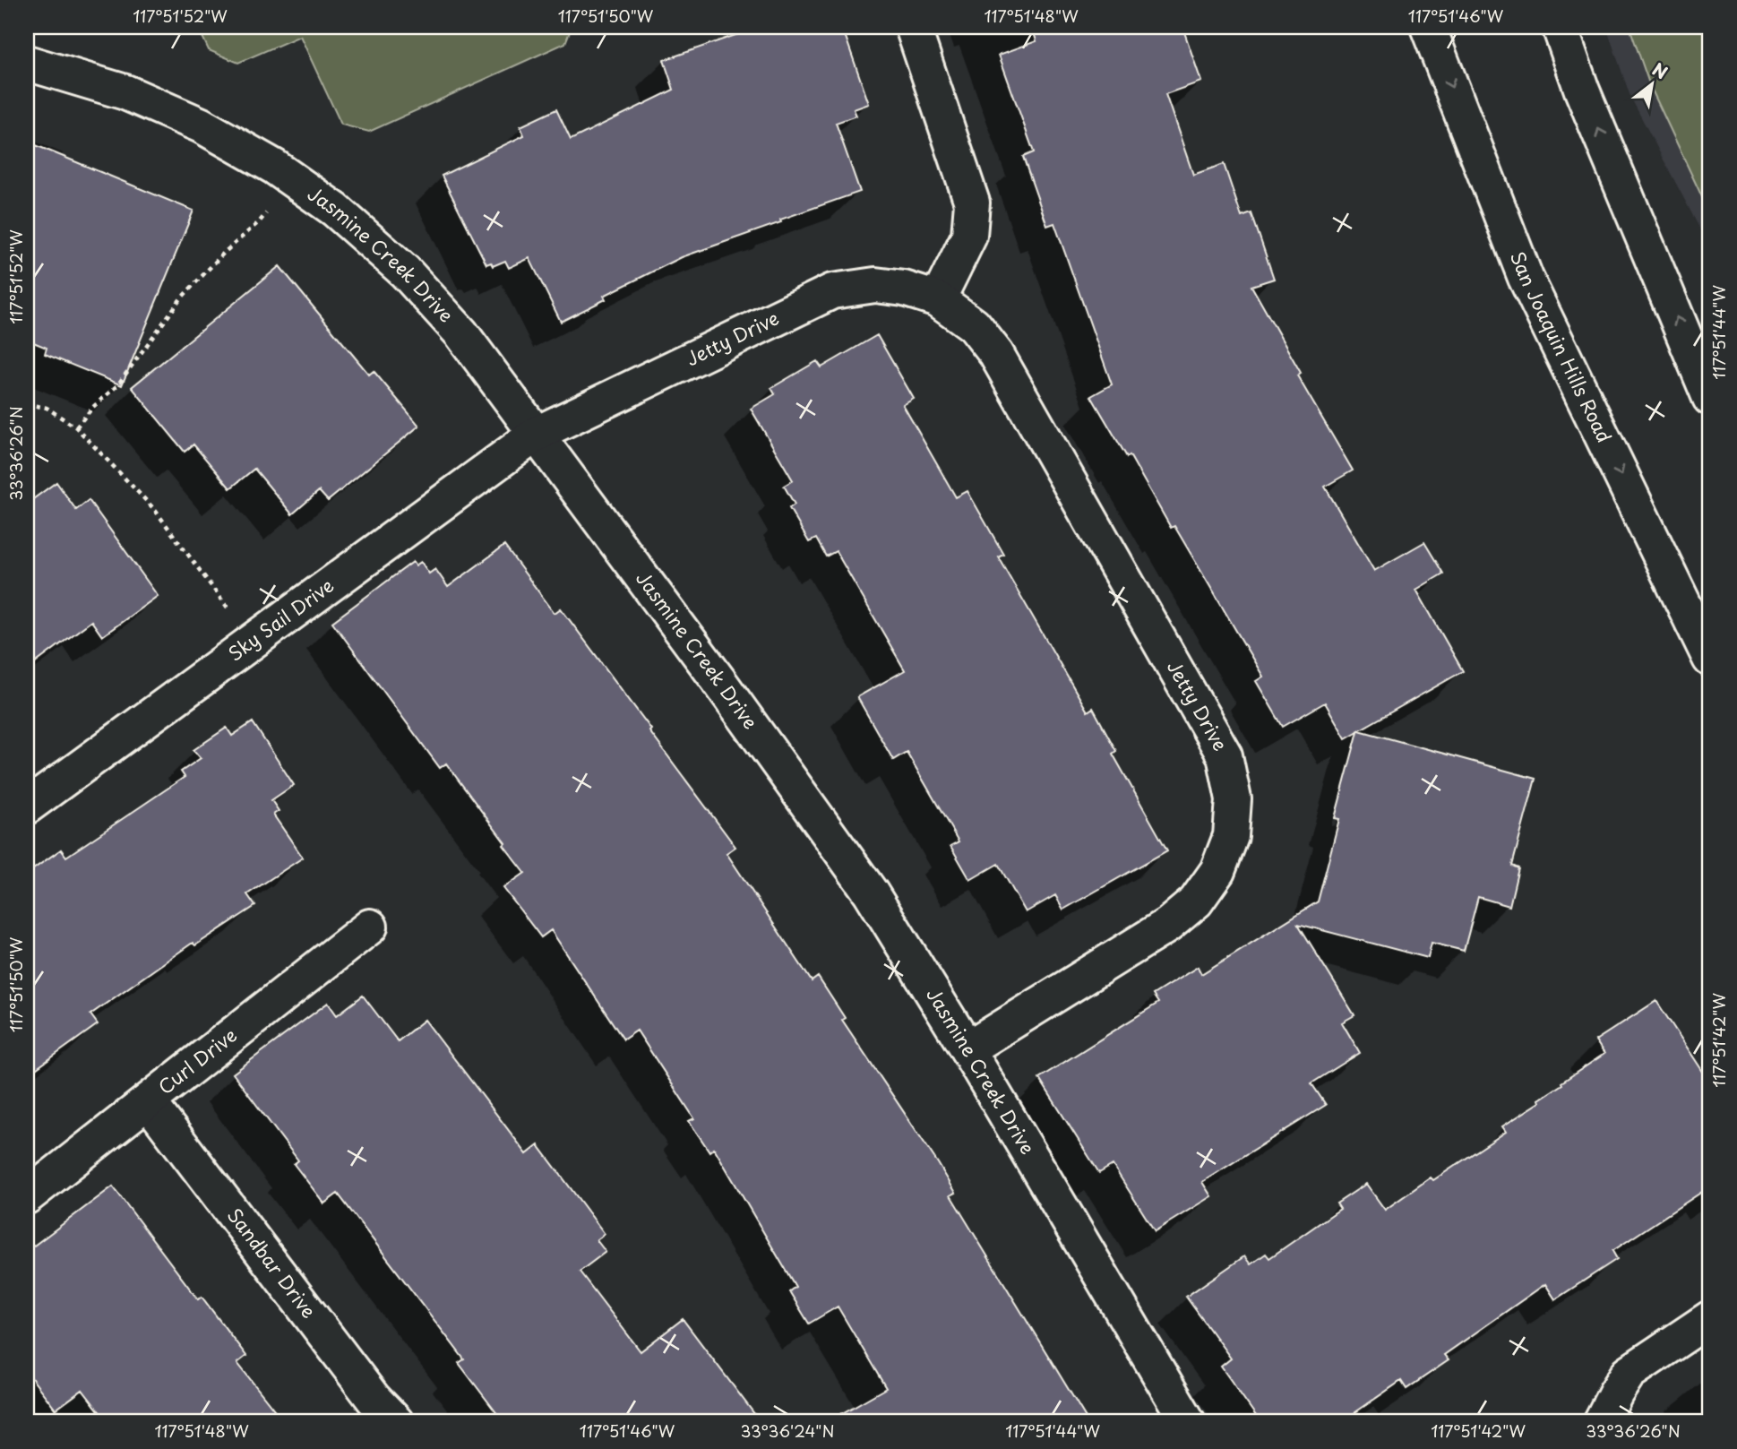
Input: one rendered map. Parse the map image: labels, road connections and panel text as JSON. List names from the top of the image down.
{
  "streets": {
    "street": [
      "Jasmine Creek Drive",
      "Jetty Drive",
      "San Joaquin Hills Road",
      "Sky Sail Drive",
      "Curl Drive",
      "Sandbar Drive"
    ]
  },
  "crossings": [
    ["Jasmine Creek Drive", "Jetty Drive"],
    ["Jasmine Creek Drive", "Sky Sail Drive"],
    ["Jetty Drive", "Sky Sail Drive"],
    ["Curl Drive", "Sandbar Drive"]
  ],
  "north": "top right",
  "coordinates": [
    "117°51'52\"W",
    "117°51'50\"W",
    "117°51'48\"W",
    "117°51'46\"W",
    "117°51'44\"W",
    "33°36'26\"N",
    "117°51'42\"W",
    "33°36'24\"N"
  ]
}
